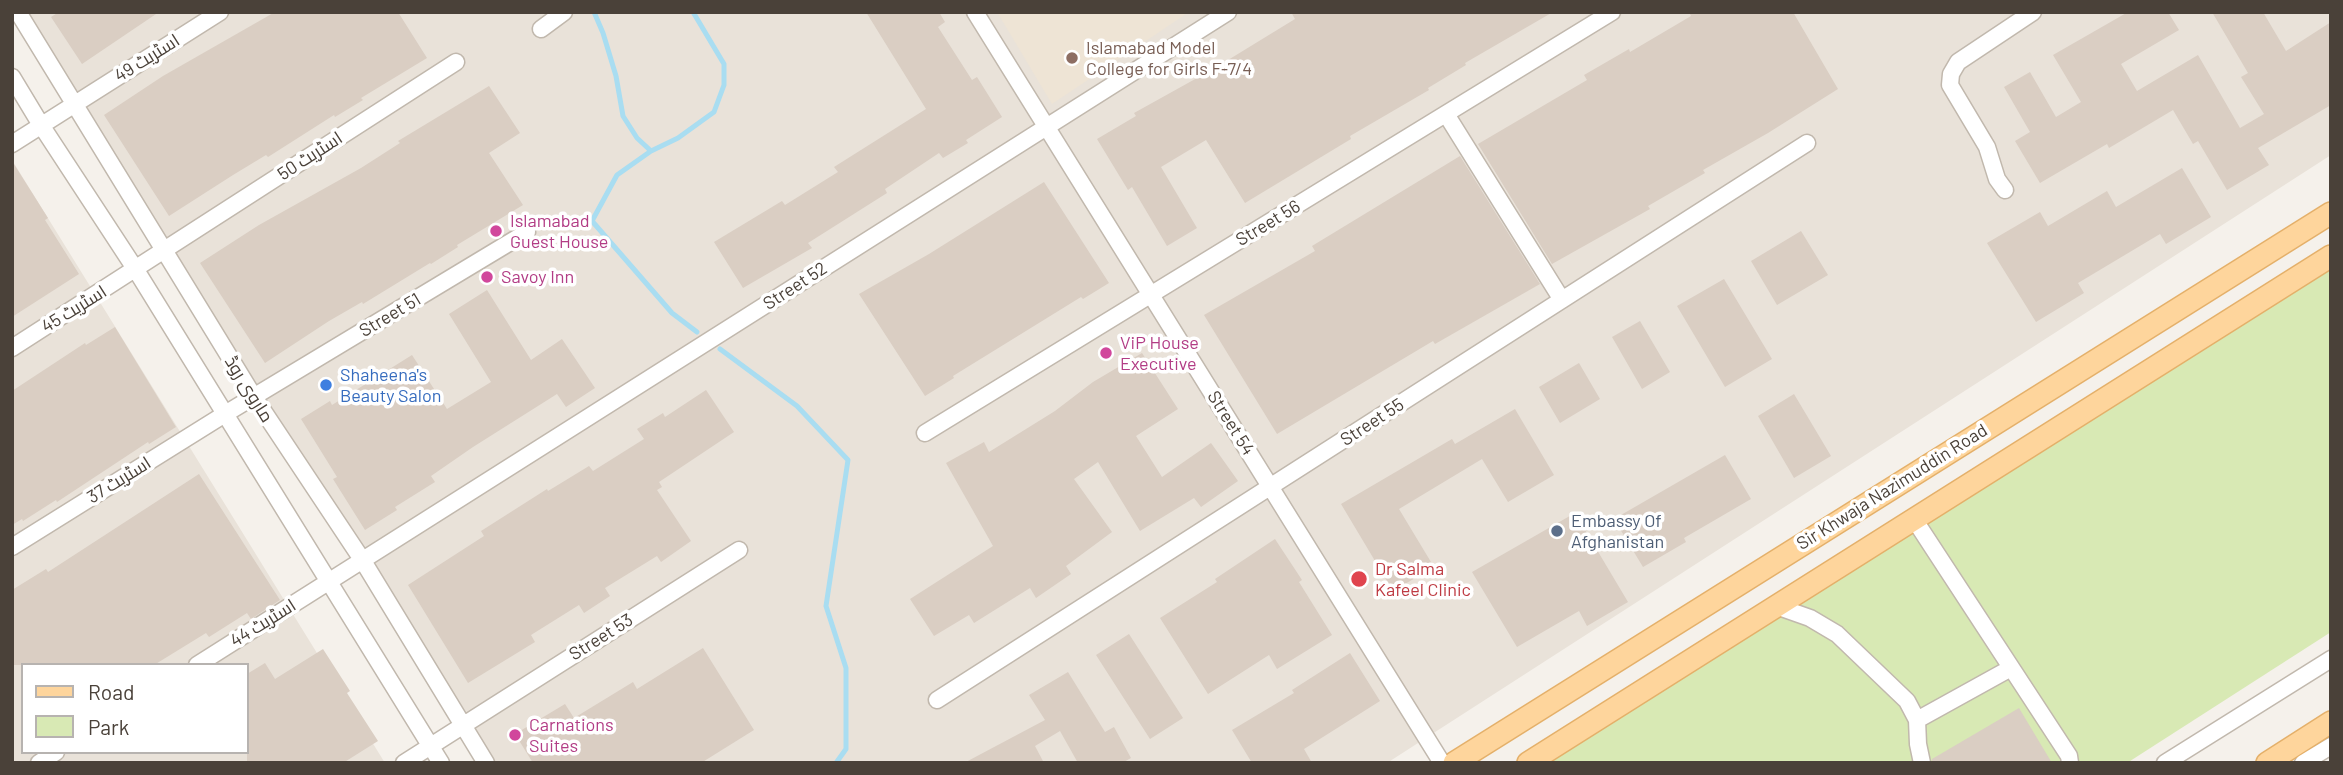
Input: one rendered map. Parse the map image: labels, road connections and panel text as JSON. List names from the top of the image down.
{
  "streets": {
    "main road": ["Sir Khwaja Nazimuddin Road"],
    "street": [
      "اسٹریٹ 49",
      "اسٹریٹ 50",
      "Street 56",
      "Street 52",
      "اسٹریٹ 45",
      "Street 51",
      "ماروی روڈ",
      "Street 55",
      "Street 54",
      "اسٹریٹ 37",
      "اسٹریٹ 44",
      "Street 53"
    ]
  },
  "crossings": [
    ["اسٹریٹ 49", "ماروی روڈ"],
    ["اسٹریٹ 50", "اسٹریٹ 45"],
    ["اسٹریٹ 50", "ماروی روڈ"],
    ["Street 56", "Street 54"],
    ["Street 52", "ماروی روڈ"],
    ["Street 52", "Street 54"],
    ["Street 52", "اسٹریٹ 44"],
    ["اسٹریٹ 45", "ماروی روڈ"],
    ["Street 51", "ماروی روڈ"],
    ["Street 51", "اسٹریٹ 37"],
    ["ماروی روڈ", "اسٹریٹ 37"],
    ["ماروی روڈ", "اسٹریٹ 44"],
    ["ماروی روڈ", "Street 53"],
    ["Street 55", "Street 54"]
  ],
  "places": [
    "Islamabad Model College for Girls F-7/4",
    "Islamabad Guest House",
    "Savoy Inn",
    "ViP House Executive",
    "Shaheena's Beauty Salon",
    "Embassy Of Afghanistan",
    "Dr Salma Kafeel Clinic",
    "Carnations Suites"
  ],
  "legend": ["Road", "Park"]
}
